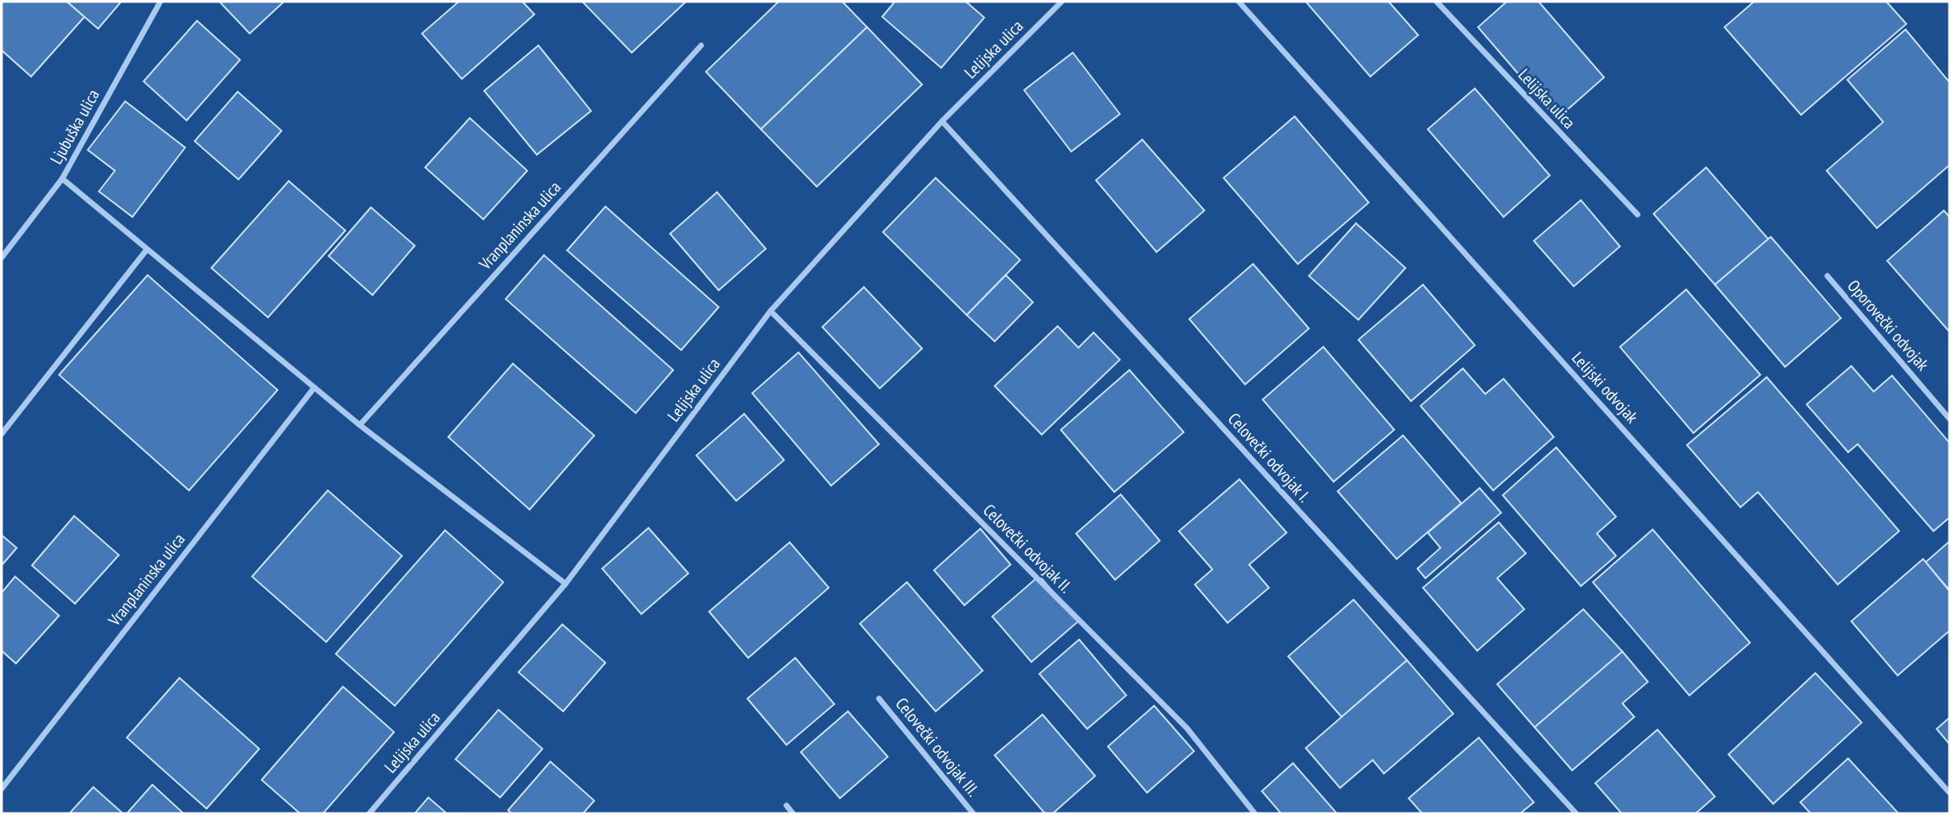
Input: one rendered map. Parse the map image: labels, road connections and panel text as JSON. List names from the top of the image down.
{
  "streets": {
    "street": [
      "Lelijska ulica",
      "Ljubuška ulica",
      "Vranplaninska ulica",
      "Oporovečki odvojak",
      "Lelijski odvojak",
      "Celovečki odvojak I.",
      "Celovečki odvojak II.",
      "Celovečki odvojak III."
    ]
  },
  "crossings": [
    ["Lelijska ulica", "Celovečki odvojak I."],
    ["Lelijska ulica", "Celovečki odvojak II."]
  ]
}
